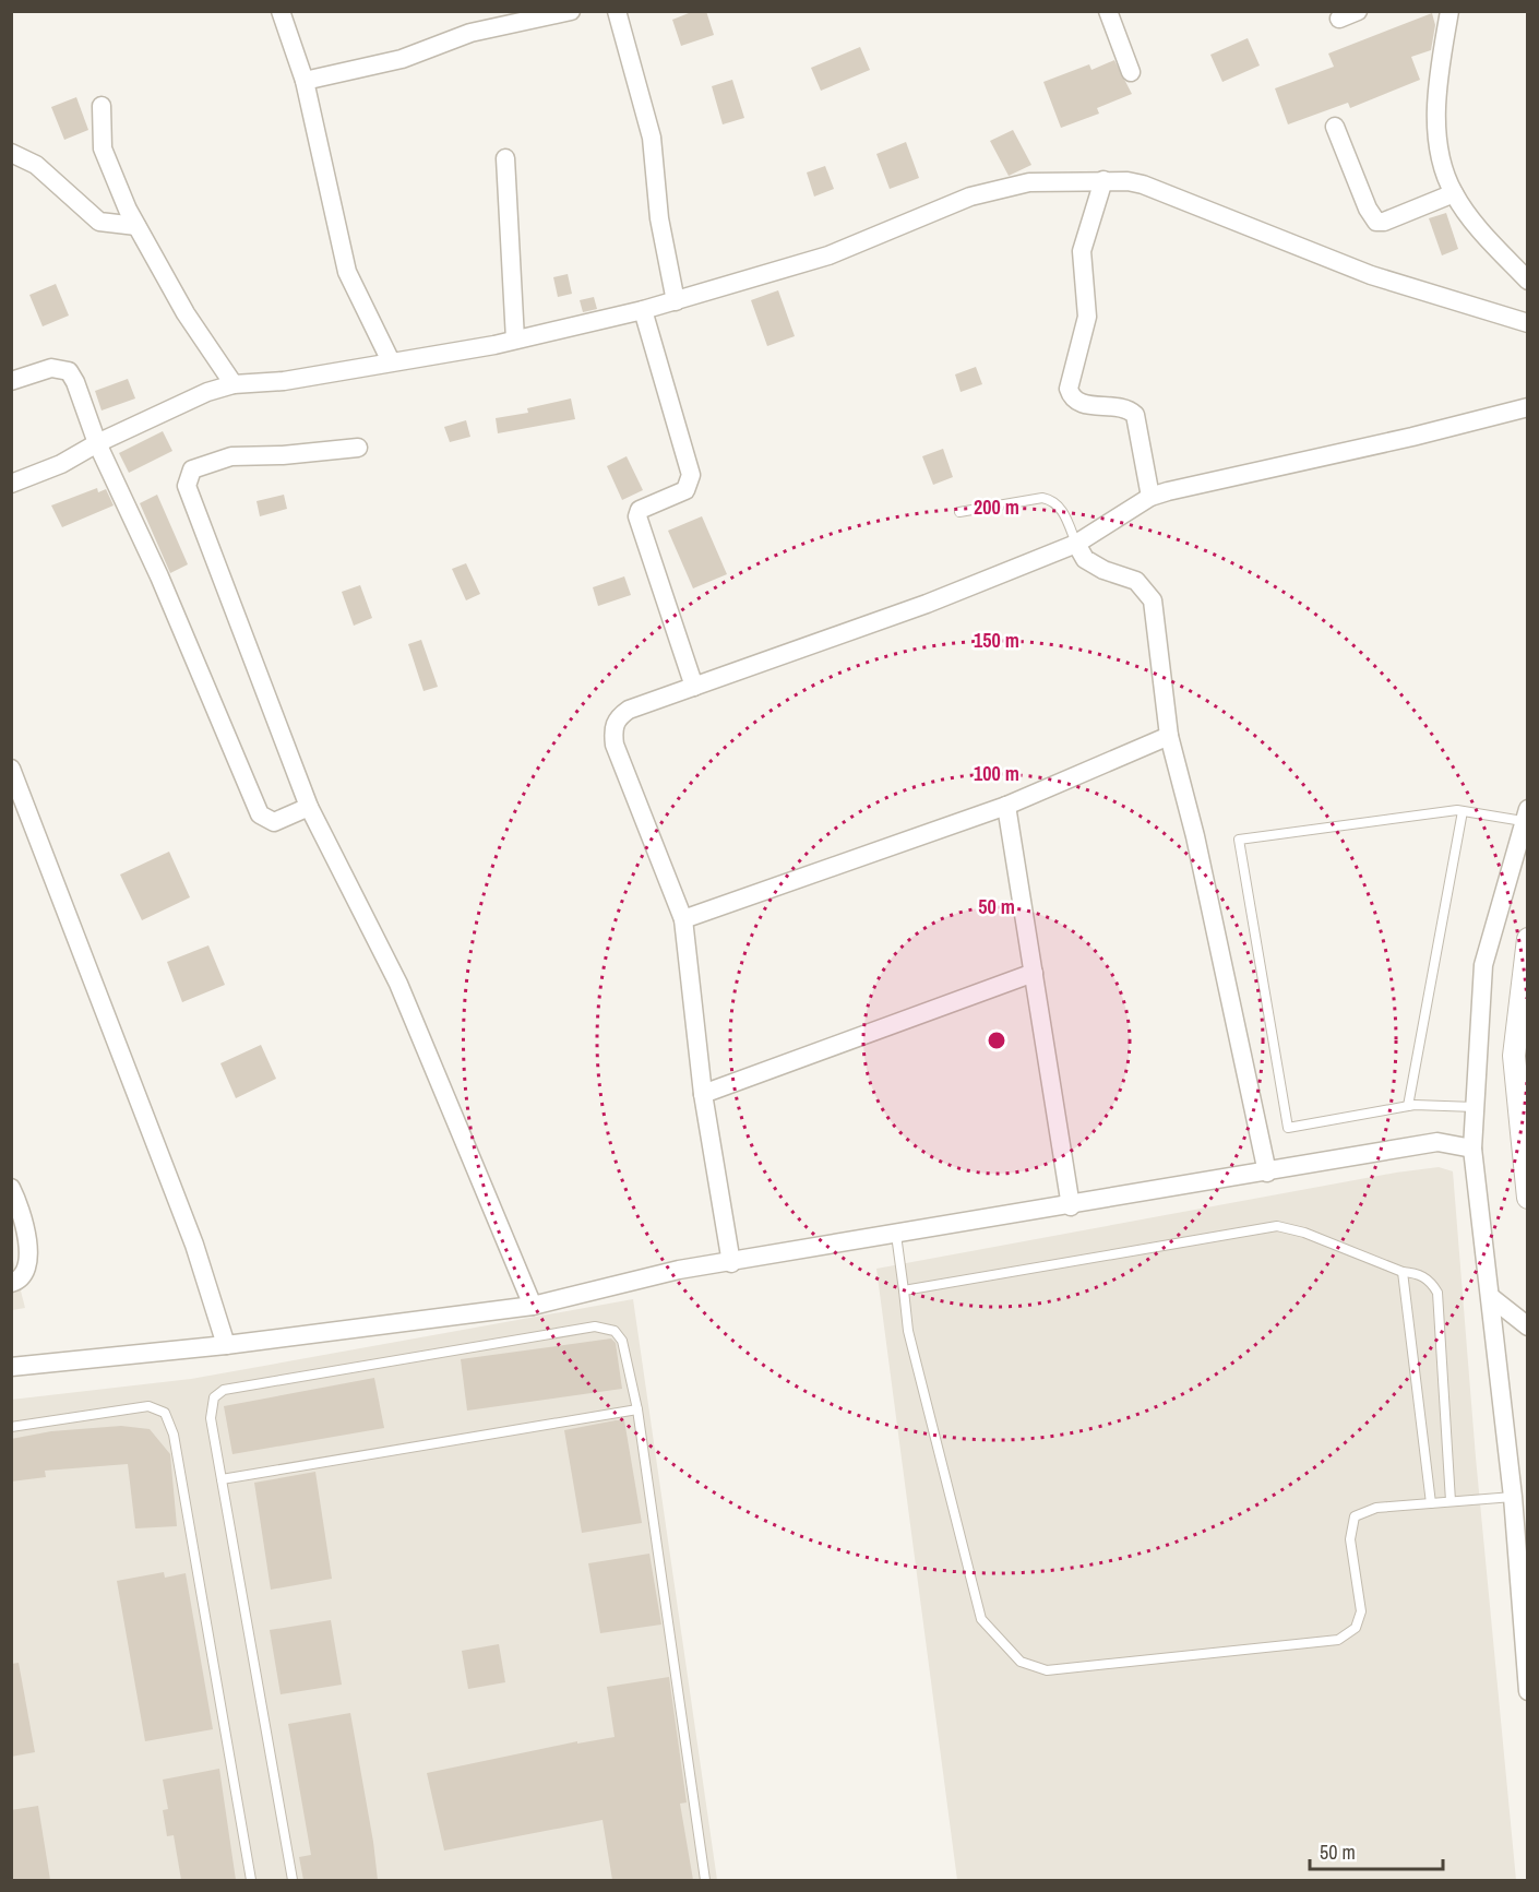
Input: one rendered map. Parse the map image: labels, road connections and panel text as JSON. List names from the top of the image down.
{
  "scale_bar": "50 m",
  "rings": [
    "200 m",
    "150 m",
    "100 m",
    "50 m"
  ]
}
